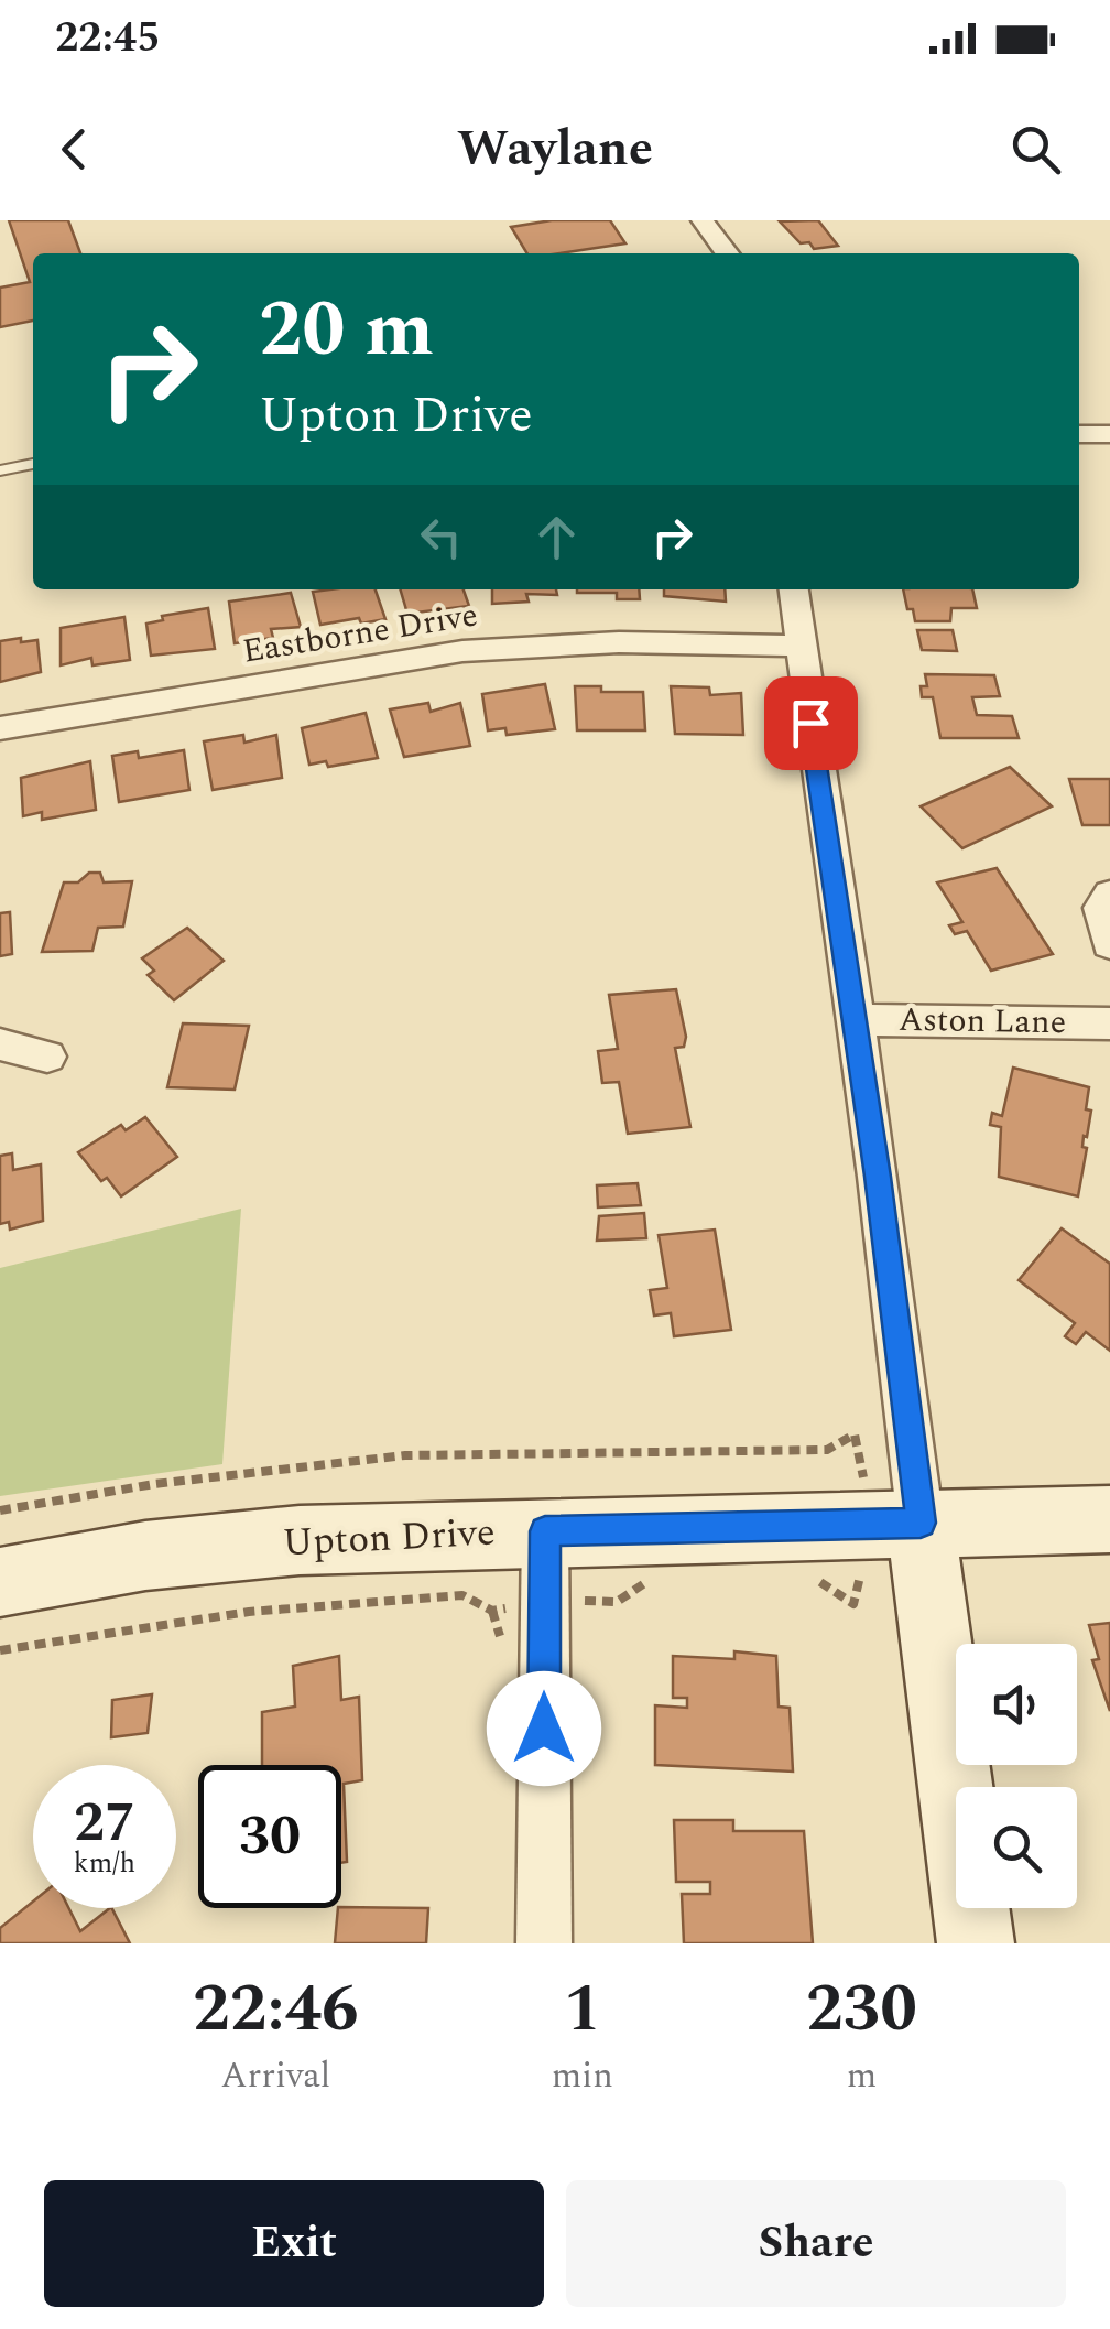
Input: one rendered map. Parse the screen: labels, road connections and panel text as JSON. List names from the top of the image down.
{
  "streets": {
    "main road": ["Upton Drive"],
    "street": ["Eastborne Drive", "Aston Lane"]
  },
  "page": {
    "status": "22:45",
    "header": "Waylane",
    "turn": ["20 m", "Upton Drive"],
    "speed": "27 km/h",
    "limit": "30",
    "eta": [
      "22:46",
      "Arrival",
      "1",
      "min",
      "230",
      "m"
    ],
    "buttons": ["Exit", "Share"]
  }
}
